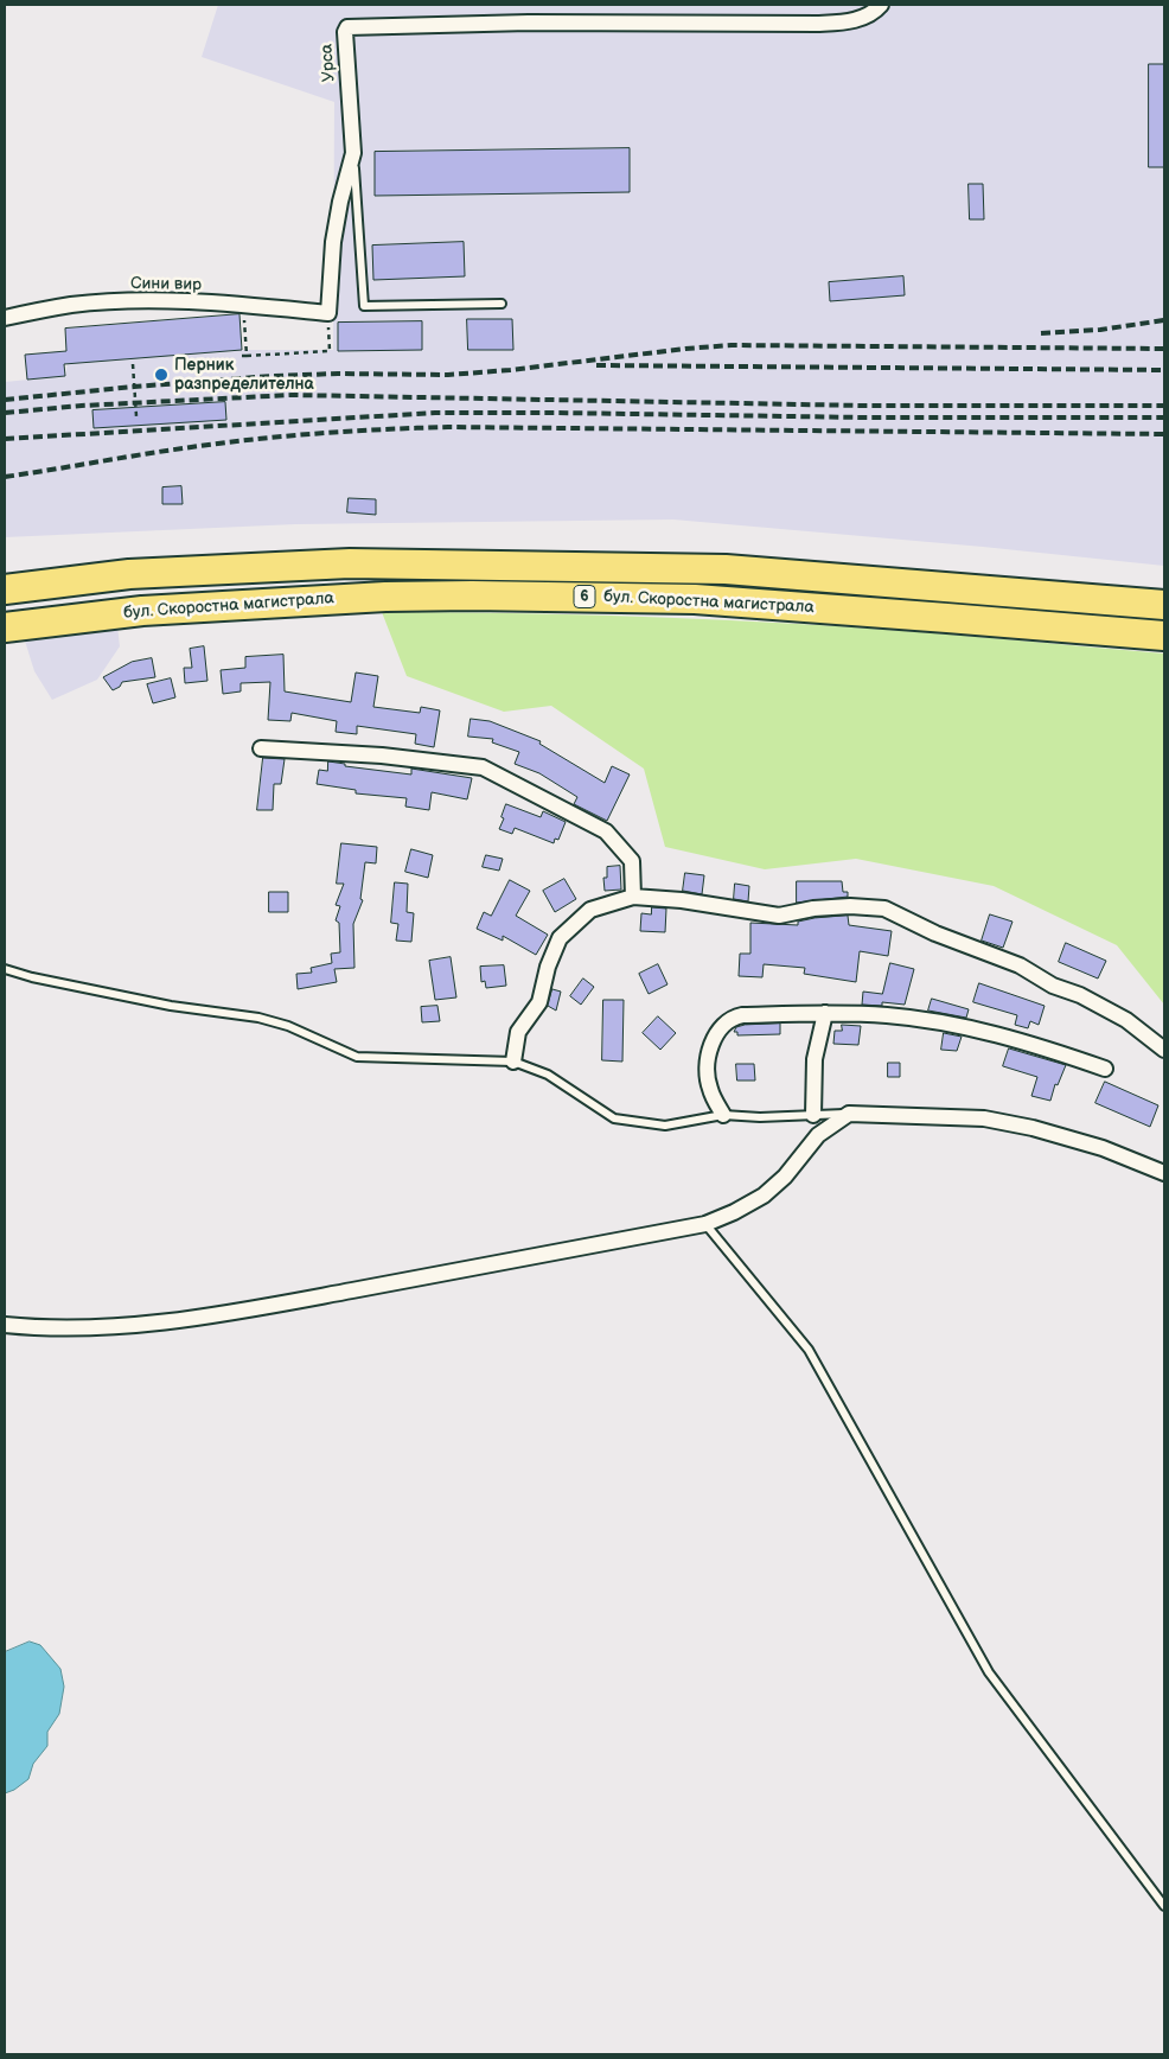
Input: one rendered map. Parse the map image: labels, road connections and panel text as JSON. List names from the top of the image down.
{
  "streets": {
    "highway": ["6", "бул. Скоростна магистрала"],
    "street": ["Урса", "Сини вир"]
  },
  "crossings": [
    ["Урса", "Сини вир"]
  ],
  "places": ["Перник разпределителна"]
}
